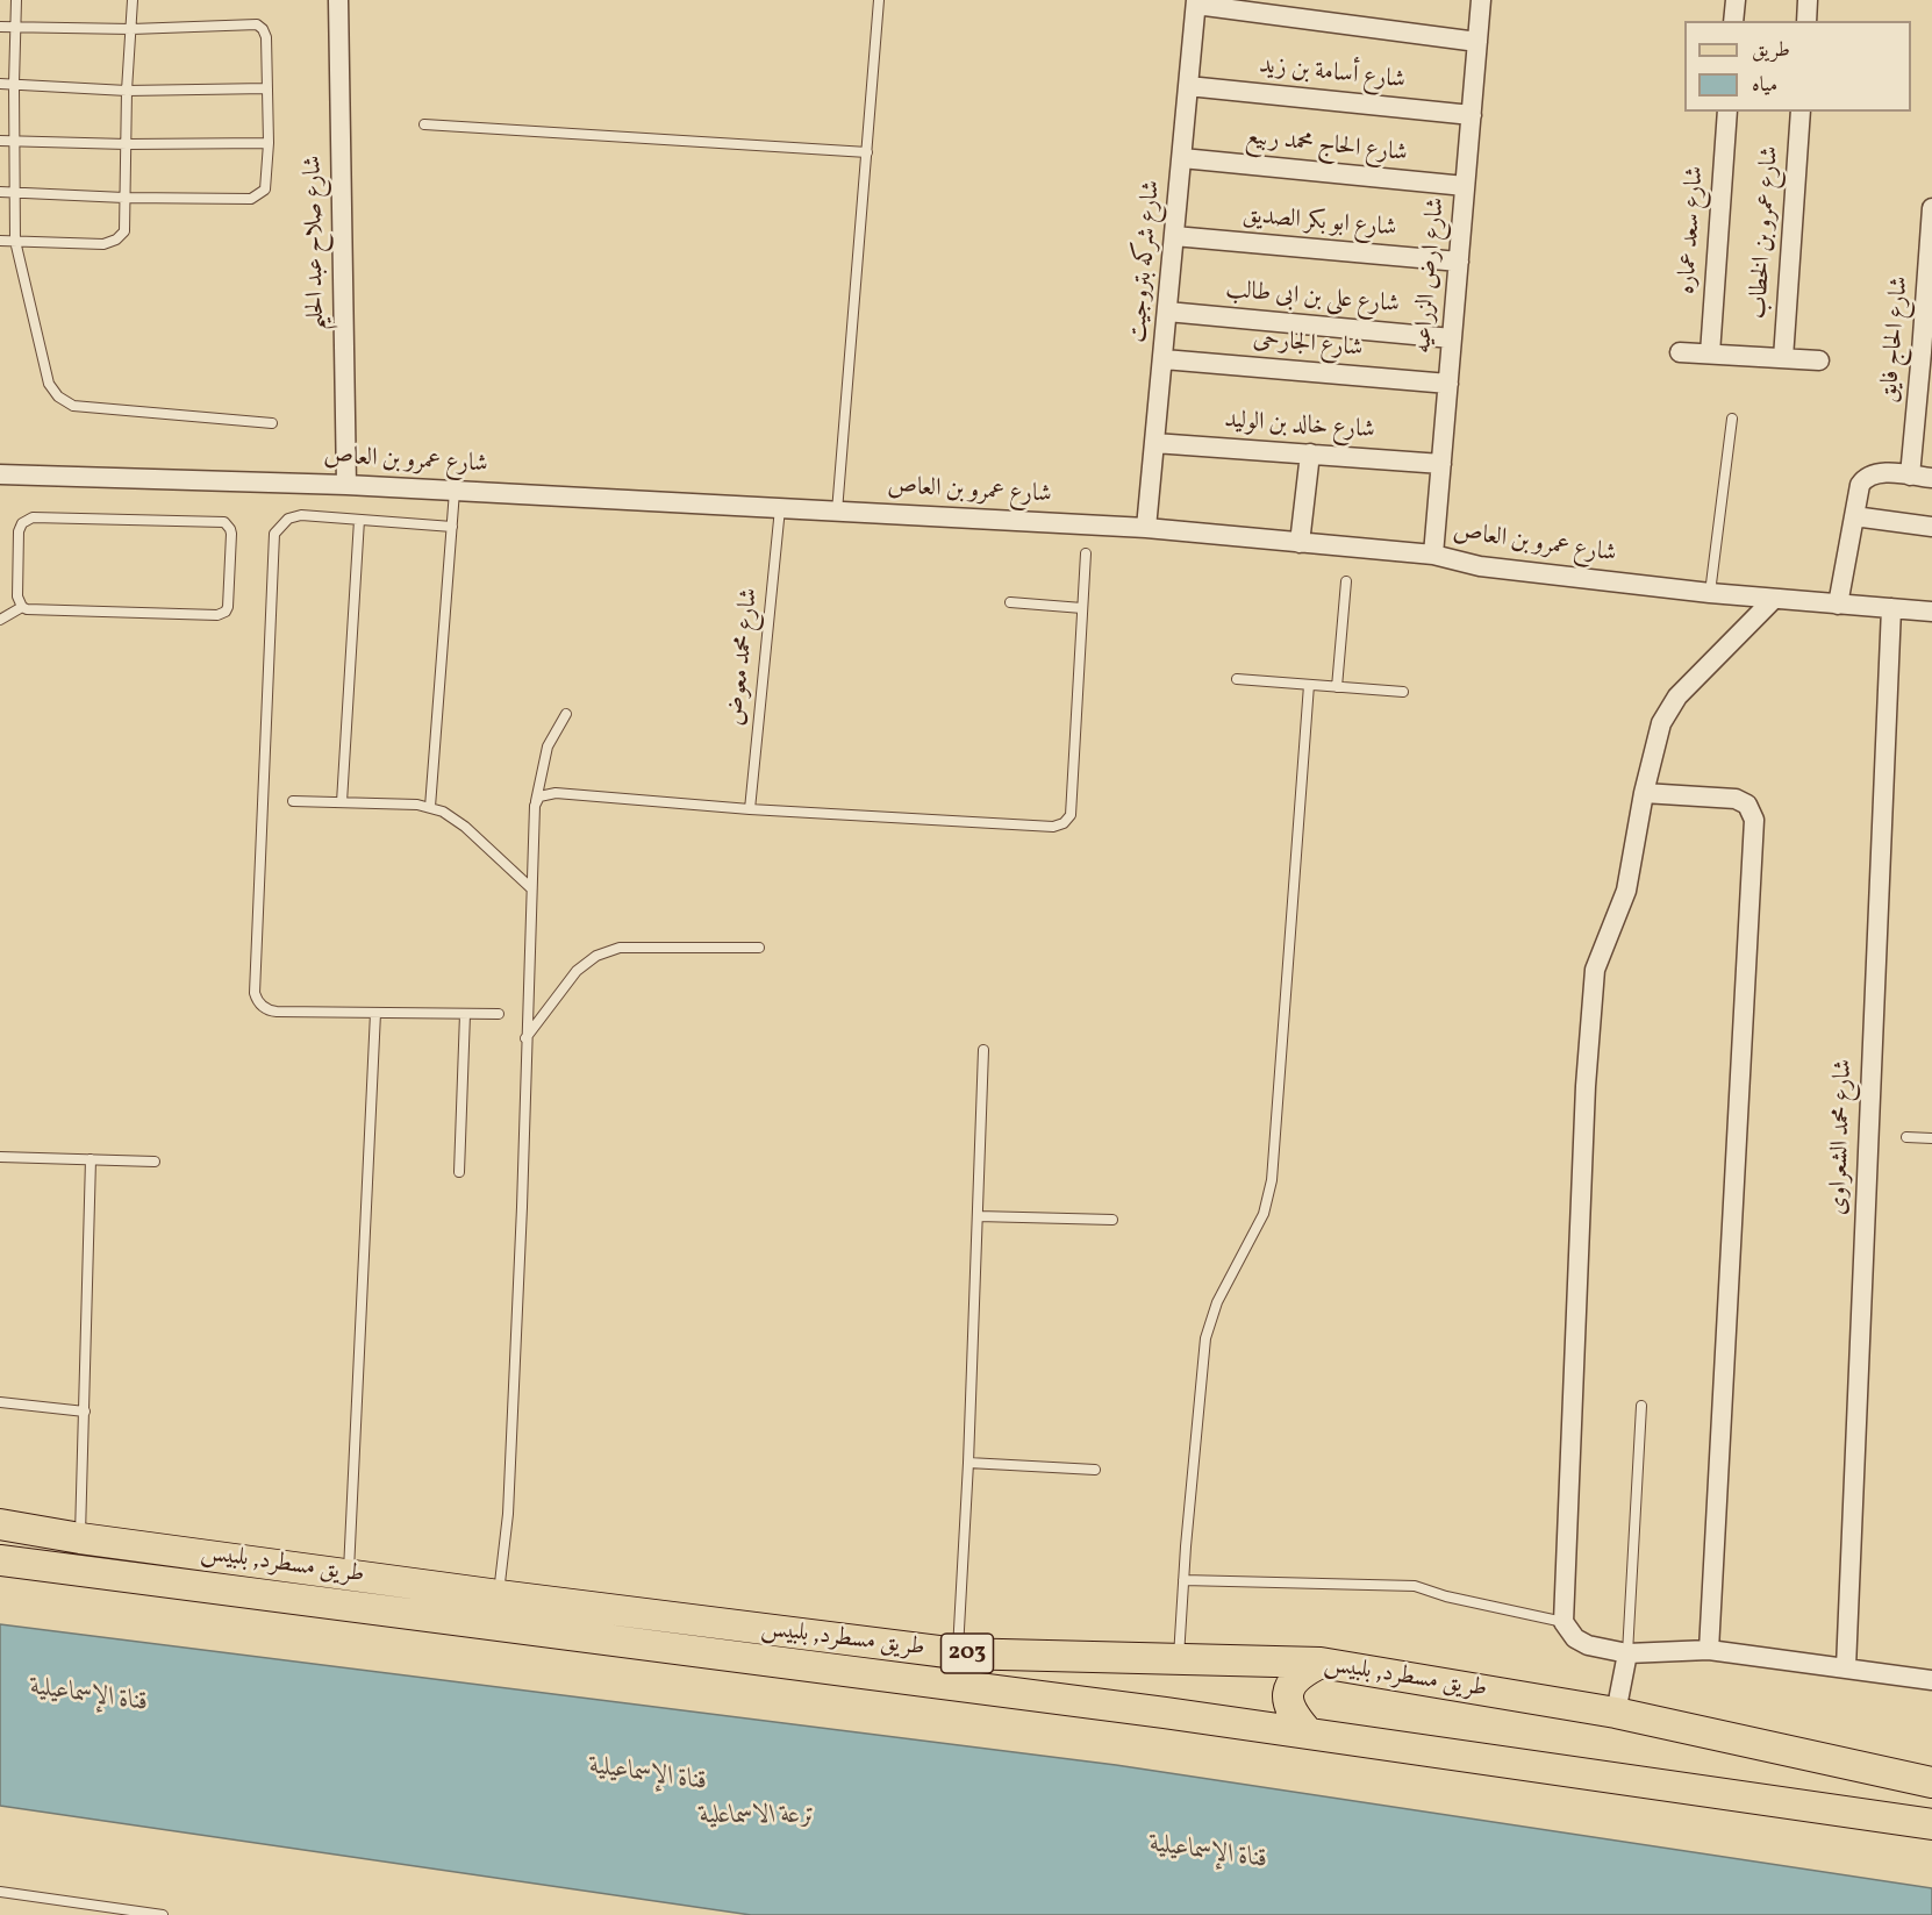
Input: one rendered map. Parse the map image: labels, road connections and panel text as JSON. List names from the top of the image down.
{
  "streets": {
    "main road": ["طريق مسطرد, بلبيس", "203"],
    "street": [
      "شارع أسامة بن زيد",
      "شارع الحاج محمد ربيع",
      "شارع ابو بكر الصديق",
      "شارع سعد عماره",
      "شارع عمرو بن الخطاب",
      "شارع صلاح عبد الحليم",
      "شارع شركه بتروجيت",
      "شارع ارض الزراعيه",
      "شارع على بن ابى طالب",
      "شارع الحاج فايق",
      "شارع الجارحى",
      "شارع خالد بن الوليد",
      "شارع عمرو بن العاص",
      "شارع محمد الشعراوى"
    ],
    "lane": ["شارع محمد معوض"]
  },
  "crossings": [
    ["شارع أسامة بن زيد", "شارع شركه بتروجيت"],
    ["شارع أسامة بن زيد", "شارع ارض الزراعيه"],
    ["شارع الحاج محمد ربيع", "شارع شركه بتروجيت"],
    ["شارع الحاج محمد ربيع", "شارع ارض الزراعيه"],
    ["شارع ابو بكر الصديق", "شارع شركه بتروجيت"],
    ["شارع ابو بكر الصديق", "شارع ارض الزراعيه"],
    ["شارع صلاح عبد الحليم", "شارع عمرو بن العاص"],
    ["شارع شركه بتروجيت", "شارع على بن ابى طالب"],
    ["شارع شركه بتروجيت", "شارع الجارحى"],
    ["شارع شركه بتروجيت", "شارع خالد بن الوليد"],
    ["شارع شركه بتروجيت", "شارع عمرو بن العاص"],
    ["شارع ارض الزراعيه", "شارع على بن ابى طالب"],
    ["شارع ارض الزراعيه", "شارع الجارحى"],
    ["شارع ارض الزراعيه", "شارع خالد بن الوليد"],
    ["شارع ارض الزراعيه", "شارع عمرو بن العاص"],
    ["شارع عمرو بن العاص", "شارع محمد معوض"],
    ["شارع عمرو بن العاص", "شارع محمد الشعراوى"]
  ],
  "water": ["قناة الإسماعيلية", "ترعة الاسماعلية"],
  "legend": ["طريق", "مياه"]
}
